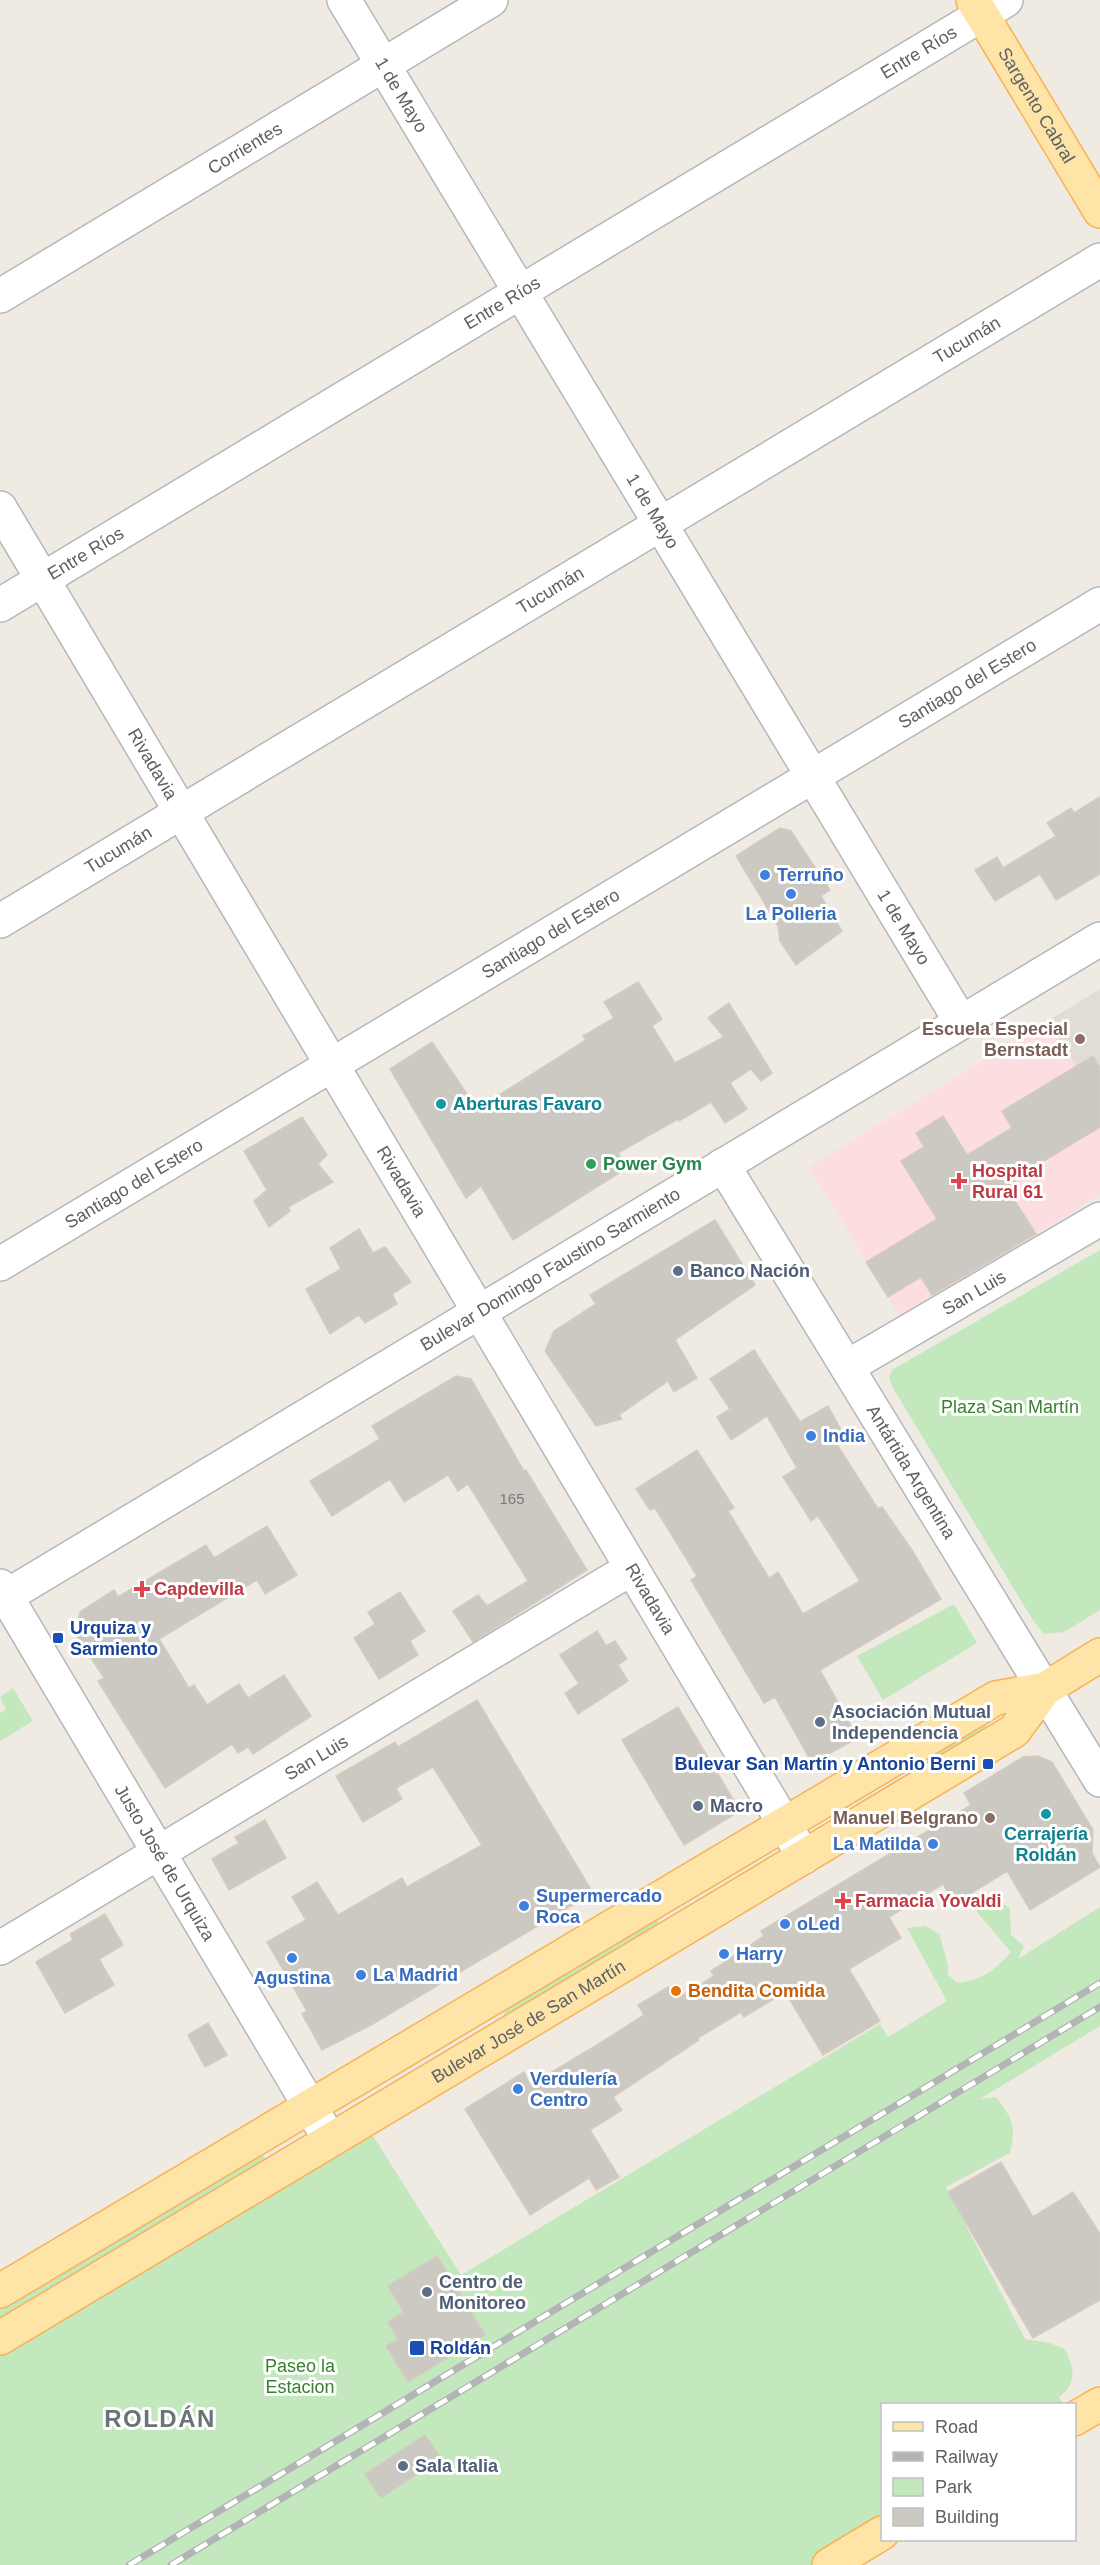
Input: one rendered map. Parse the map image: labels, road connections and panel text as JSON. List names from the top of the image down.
{
  "streets": {
    "main road": ["Sargento Cabral", "Bulevar José de San Martín"],
    "street": [
      "Entre Ríos",
      "1 de Mayo",
      "Corrientes",
      "Tucumán",
      "Santiago del Estero",
      "Rivadavia",
      "Bulevar Domingo Faustino Sarmiento",
      "San Luis",
      "Antártida Argentina",
      "Justo José de Urquiza"
    ]
  },
  "crossings": [
    ["Entre Ríos", "1 de Mayo"],
    ["Entre Ríos", "Sargento Cabral"],
    ["Entre Ríos", "Rivadavia"],
    ["1 de Mayo", "Corrientes"],
    ["1 de Mayo", "Tucumán"],
    ["1 de Mayo", "Santiago del Estero"],
    ["1 de Mayo", "Bulevar Domingo Faustino Sarmiento"],
    ["Tucumán", "Rivadavia"],
    ["Santiago del Estero", "Rivadavia"],
    ["Rivadavia", "Bulevar Domingo Faustino Sarmiento"],
    ["Rivadavia", "San Luis"],
    ["Rivadavia", "Bulevar José de San Martín"],
    ["Bulevar Domingo Faustino Sarmiento", "Antártida Argentina"],
    ["Bulevar Domingo Faustino Sarmiento", "Justo José de Urquiza"],
    ["San Luis", "Antártida Argentina"],
    ["San Luis", "Justo José de Urquiza"],
    ["Antártida Argentina", "Bulevar José de San Martín"],
    ["Justo José de Urquiza", "Bulevar José de San Martín"]
  ],
  "districts": ["ROLDÁN"],
  "parks": ["Plaza San Martín", "Paseo la Estacion"],
  "places": {
    "other": [
      "Terruño",
      "La Polleria",
      "Escuela Especial Bernstadt",
      "Aberturas Favaro",
      "Power Gym",
      "Banco Nación",
      "India",
      "Asociación Mutual Independencia",
      "Macro",
      "Cerrajería Roldán",
      "Manuel Belgrano",
      "La Matilda",
      "Supermercado Roca",
      "oLed",
      "Harry",
      "Agustina",
      "La Madrid",
      "Bendita Comida",
      "Verdulería Centro",
      "Centro de Monitoreo",
      "Sala Italia"
    ],
    "health": ["Hospital Rural 61", "Capdevilla", "Farmacia Yovaldi"],
    "transit": ["Urquiza y Sarmiento", "Bulevar San Martín y Antonio Berni", "Roldán"]
  },
  "house_numbers": ["165"],
  "legend": [
    "Road",
    "Railway",
    "Park",
    "Building"
  ]
}
